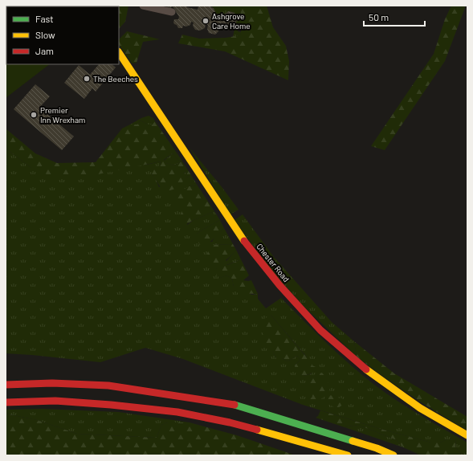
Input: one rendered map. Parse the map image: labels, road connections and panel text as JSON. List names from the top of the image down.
{
  "streets": {
    "main road": ["Chester Road"]
  },
  "places": ["Ashgrove Care Home", "The Beeches", "Premier Inn Wrexham"],
  "legend": ["Fast", "Slow", "Jam"],
  "scale_bar": "50 m"
}
